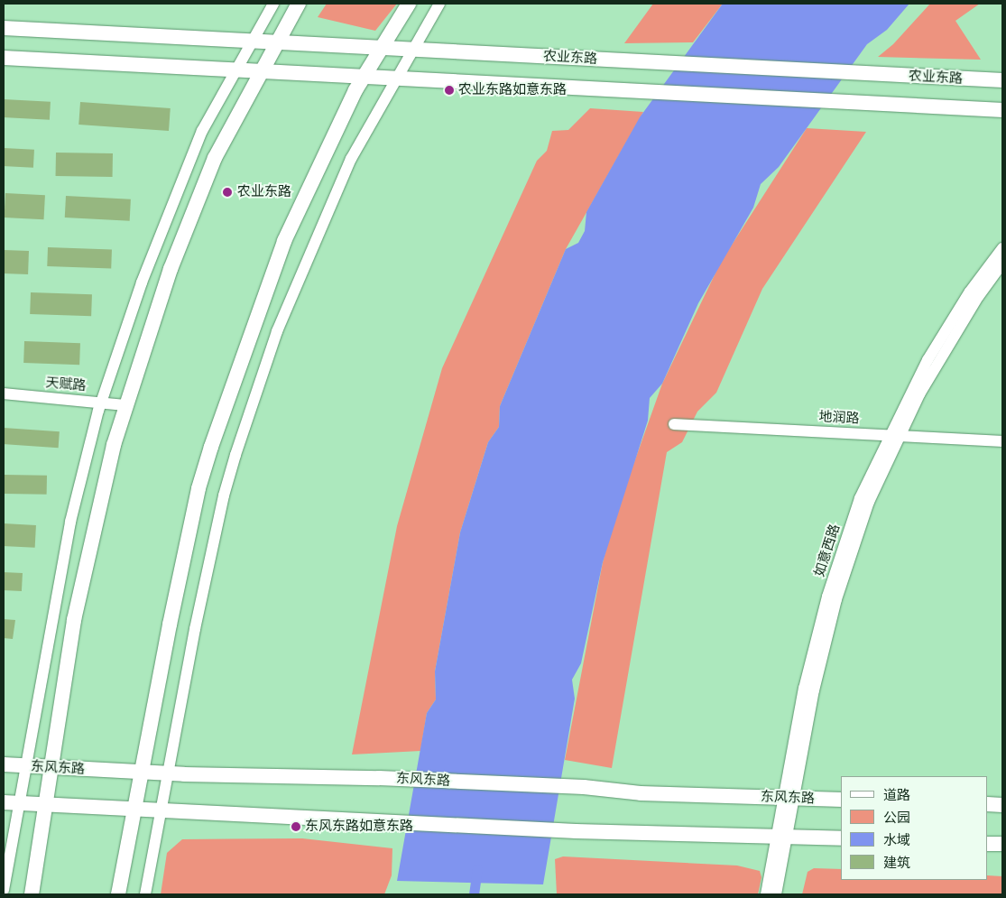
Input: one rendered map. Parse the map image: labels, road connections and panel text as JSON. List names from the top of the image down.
{
  "streets": {
    "main road": ["农业东路", "东风东路"],
    "street": ["天赋路", "地润路", "如意西路"]
  },
  "crossings": [
    ["地润路", "如意西路"],
    ["如意西路", "东风东路"]
  ],
  "places": ["农业东路如意东路", "农业东路", "东风东路如意东路"],
  "legend": [
    "道路",
    "公园",
    "水域",
    "建筑"
  ]
}
